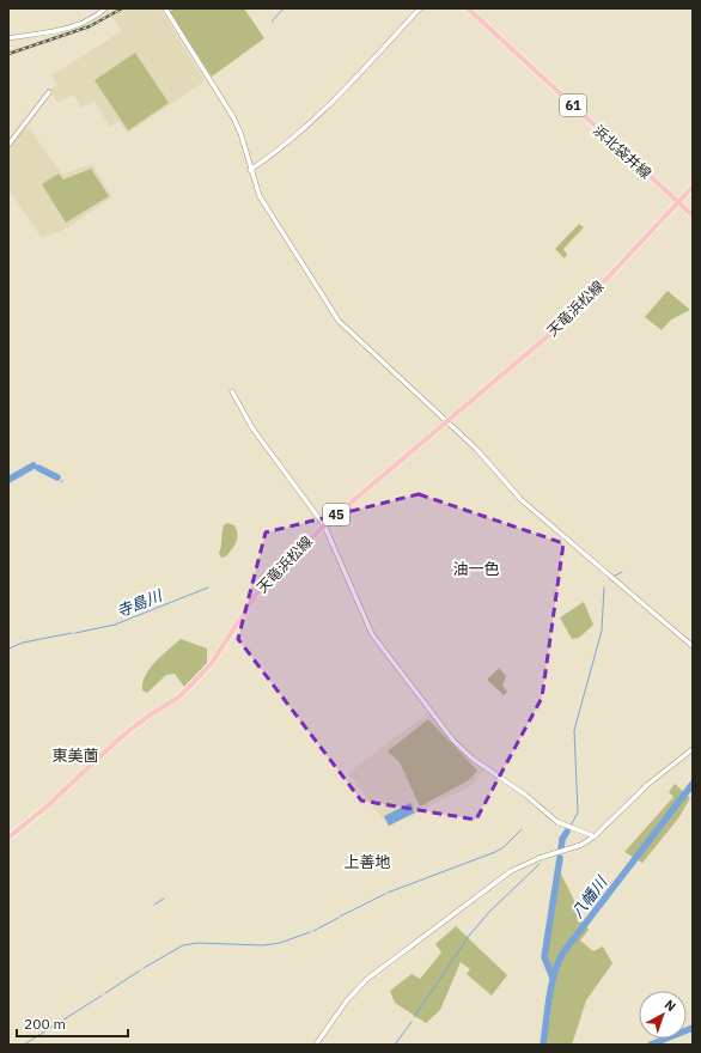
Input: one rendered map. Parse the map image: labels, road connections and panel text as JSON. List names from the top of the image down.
{
  "streets": {
    "main road": [
      "61",
      "浜北袋井線",
      "天竜浜松線",
      "45"
    ]
  },
  "crossings": [
    ["浜北袋井線", "天竜浜松線"]
  ],
  "districts": ["油一色", "東美薗", "上善地"],
  "water": ["寺島川", "八幡川"],
  "scale_bar": "200 m",
  "north": "top right"
}
